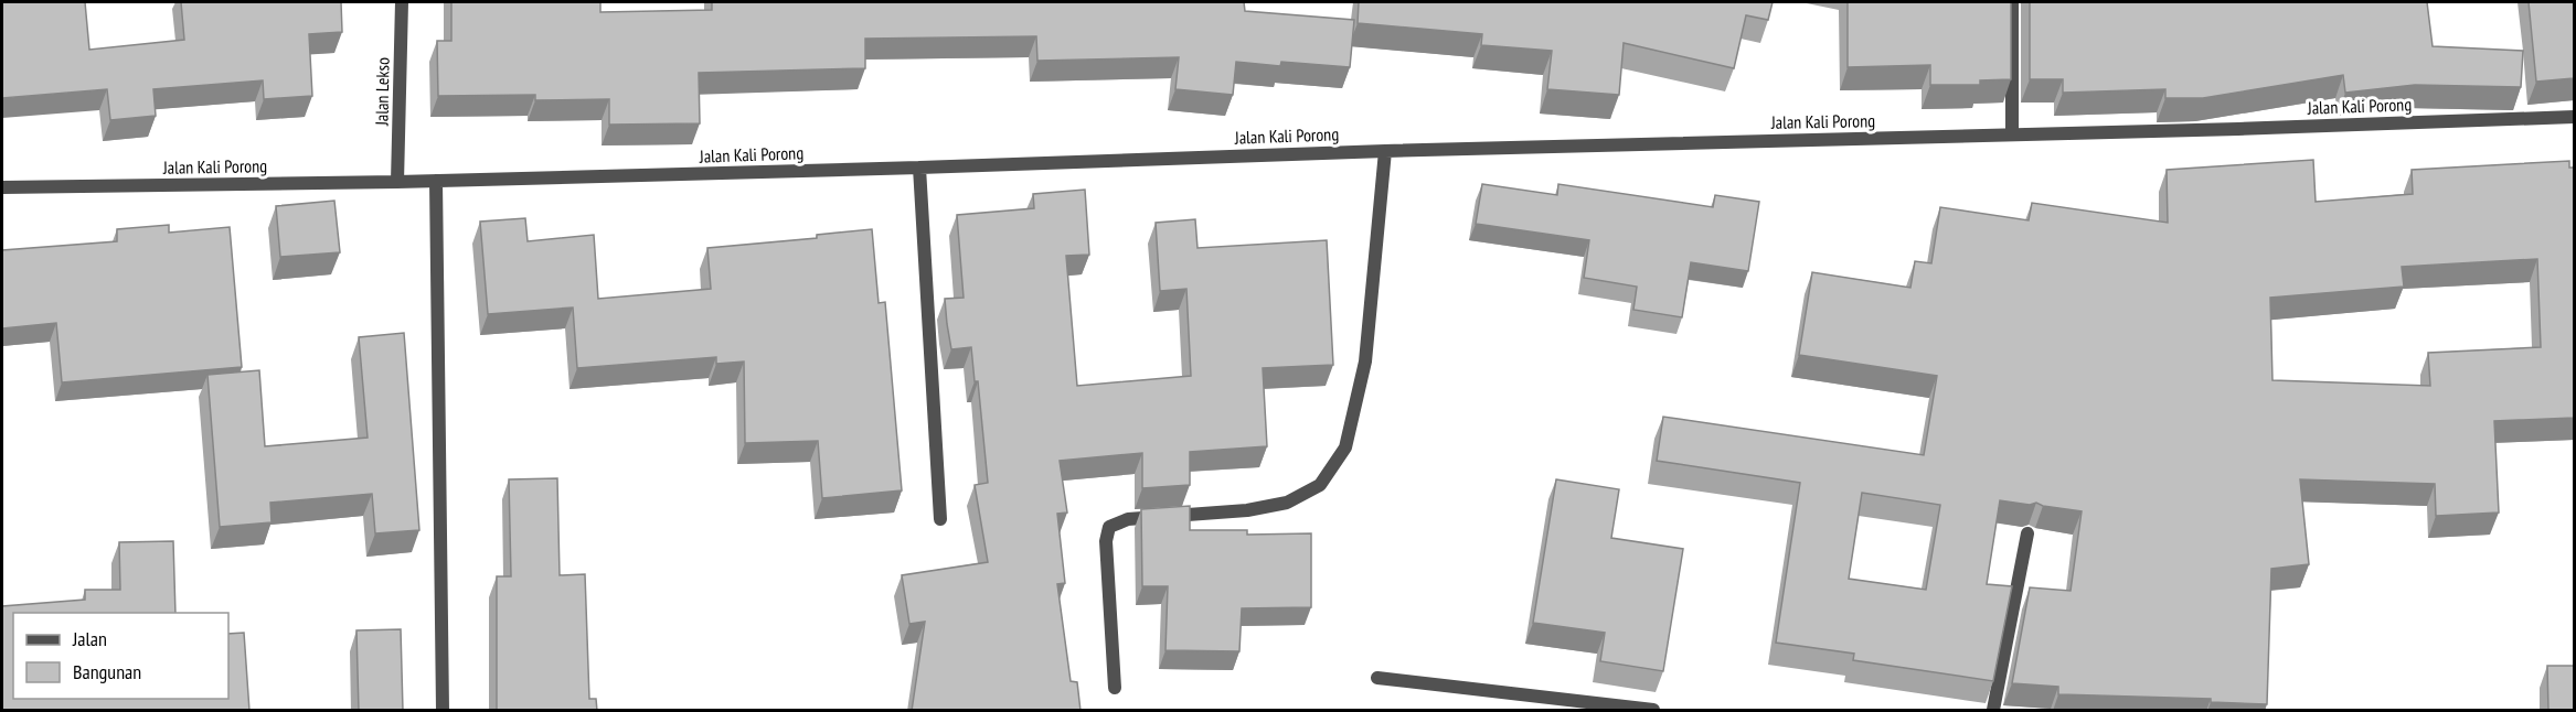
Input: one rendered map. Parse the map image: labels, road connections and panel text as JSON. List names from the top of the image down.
{
  "streets": {
    "street": ["Jalan Lekso", "Jalan Kali Porong"]
  },
  "crossings": [
    ["Jalan Lekso", "Jalan Kali Porong"]
  ],
  "legend": ["Jalan", "Bangunan"]
}
